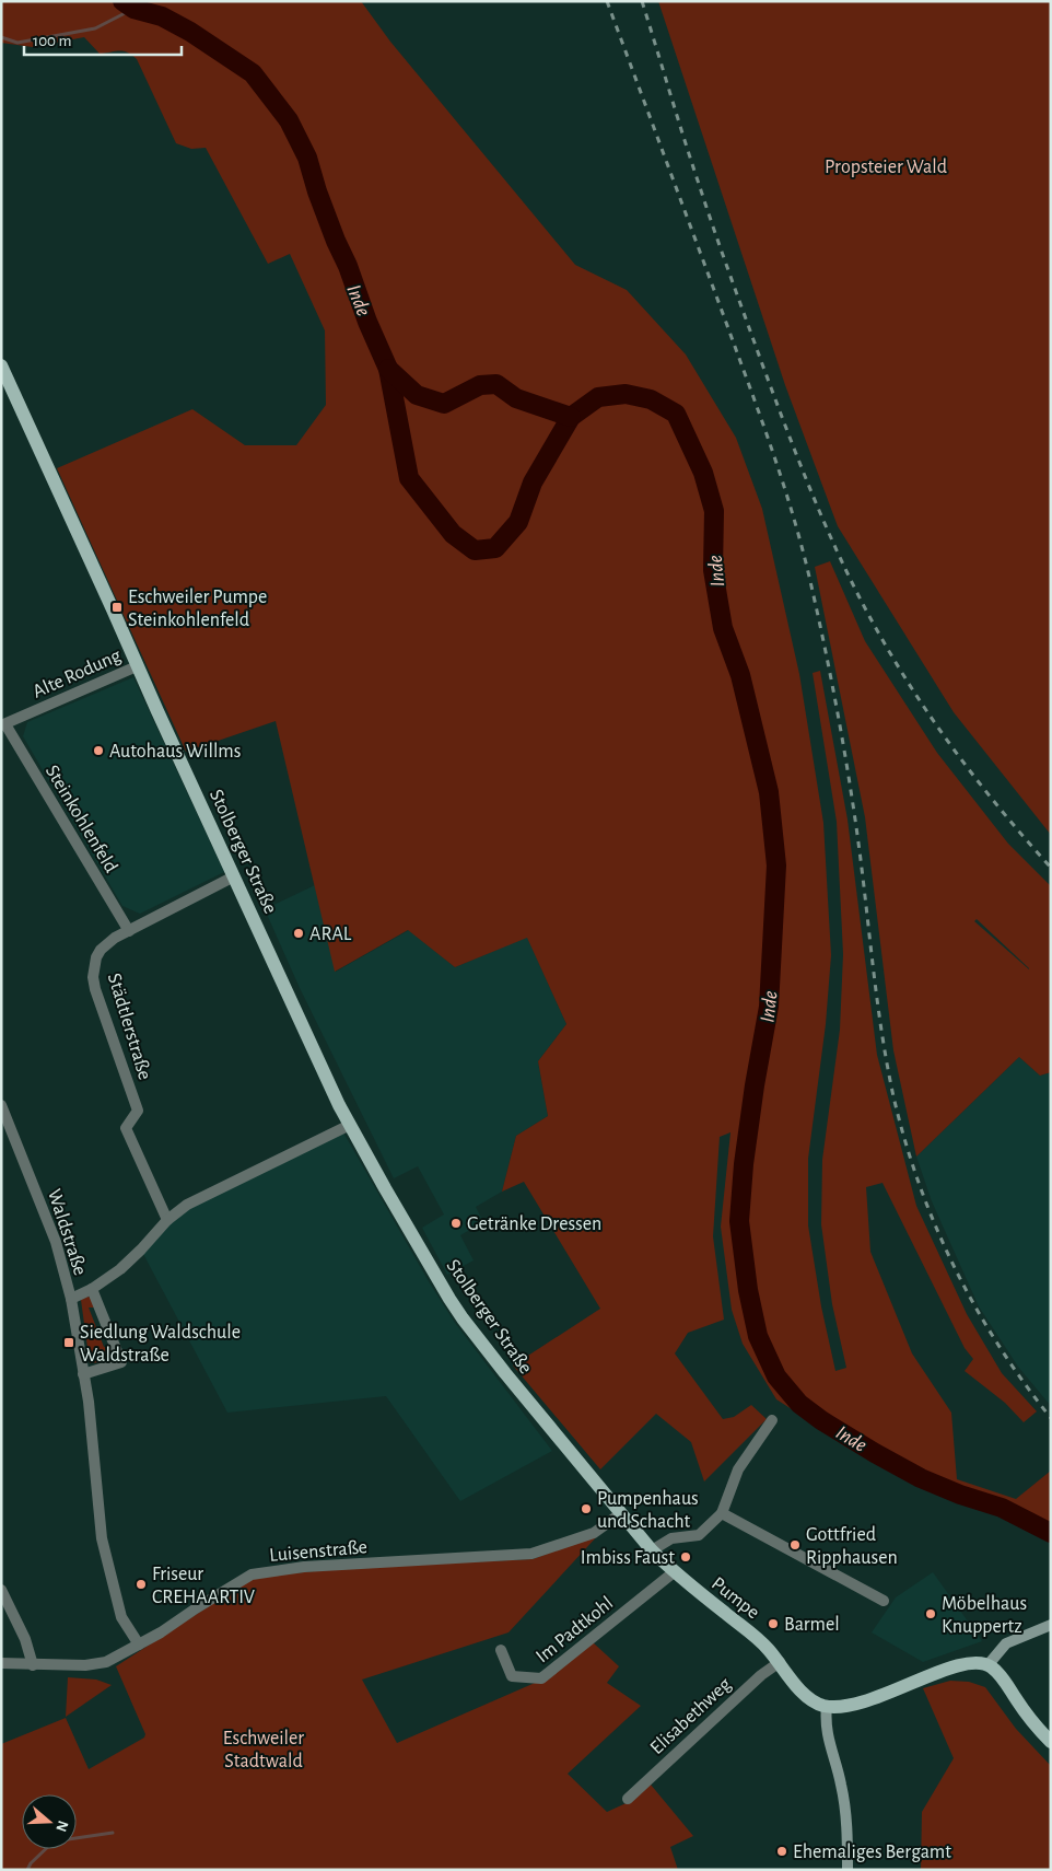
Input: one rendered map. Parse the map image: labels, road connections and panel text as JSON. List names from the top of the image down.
{
  "streets": {
    "main road": ["Stolberger Straße", "Pumpe"],
    "street": [
      "Alte Rodung",
      "Steinkohlenfeld",
      "Städtlerstraße",
      "Waldstraße",
      "Luisenstraße",
      "Im Padtkohl",
      "Elisabethweg"
    ]
  },
  "crossings": [
    ["Alte Rodung", "Steinkohlenfeld"],
    ["Alte Rodung", "Stolberger Straße"],
    ["Steinkohlenfeld", "Städtlerstraße"],
    ["Stolberger Straße", "Städtlerstraße"],
    ["Stolberger Straße", "Luisenstraße"],
    ["Stolberger Straße", "Pumpe"],
    ["Waldstraße", "Luisenstraße"],
    ["Luisenstraße", "Pumpe"],
    ["Pumpe", "Im Padtkohl"],
    ["Pumpe", "Elisabethweg"]
  ],
  "water": ["Inde"],
  "parks": ["Propsteier Wald", "Eschweiler Stadtwald"],
  "places": {
    "transit": ["Eschweiler Pumpe Steinkohlenfeld", "Siedlung Waldschule Waldstraße"],
    "other": [
      "Autohaus Willms",
      "ARAL",
      "Getränke Dressen",
      "Pumpenhaus und Schacht",
      "Gottfried Ripphausen",
      "Imbiss Faust",
      "Friseur CREHAARTIV",
      "Möbelhaus Knuppertz",
      "Barmel",
      "Ehemaliges Bergamt"
    ]
  },
  "scale_bar": "100 m",
  "north": "right"
}
